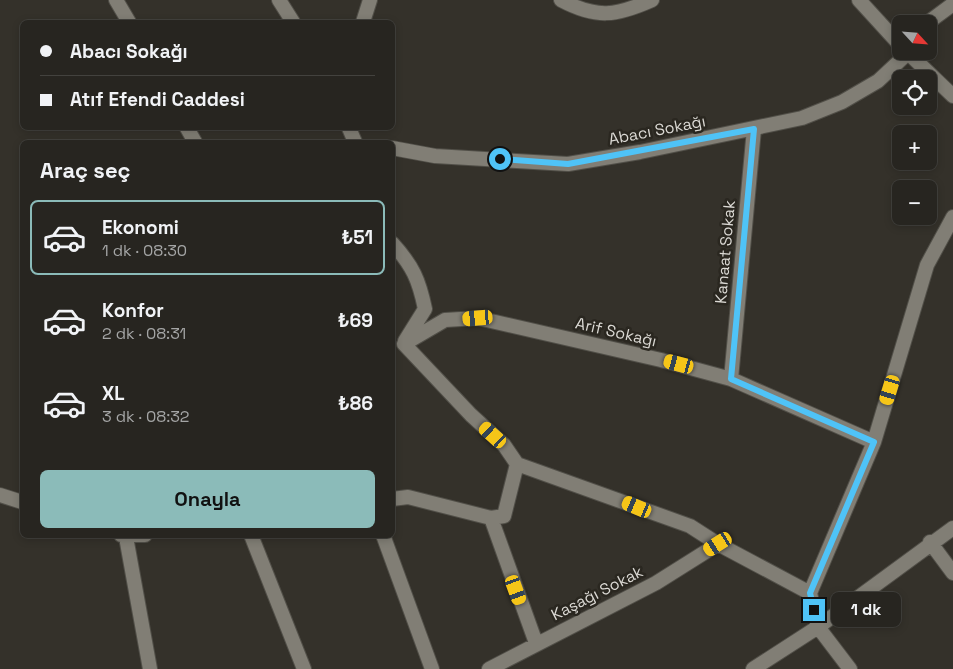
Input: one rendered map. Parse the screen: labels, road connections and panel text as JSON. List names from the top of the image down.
{
  "streets": {
    "street": [
      "Abacı Sokağı",
      "Kanaat Sokak",
      "Arif Sokağı",
      "Kaşağı Sokak"
    ]
  },
  "crossings": [
    ["Abacı Sokağı", "Kanaat Sokak"],
    ["Kanaat Sokak", "Arif Sokağı"]
  ],
  "north": "bottom right",
  "page": {
    "map_buttons": ["+", "−"],
    "banner": ["Abacı Sokağı", "Atıf Efendi Caddesi"],
    "heading": "Araç seç",
    "list": [
      {
        "name": "Ekonomi",
        "note": "1 dk · 08:30",
        "value": "₺51"
      },
      {
        "name": "Konfor",
        "note": "2 dk · 08:31",
        "value": "₺69"
      },
      {
        "name": "XL",
        "note": "3 dk · 08:32",
        "value": "₺86"
      }
    ],
    "buttons": "Onayla",
    "bubble": "1 dk"
  }
}
